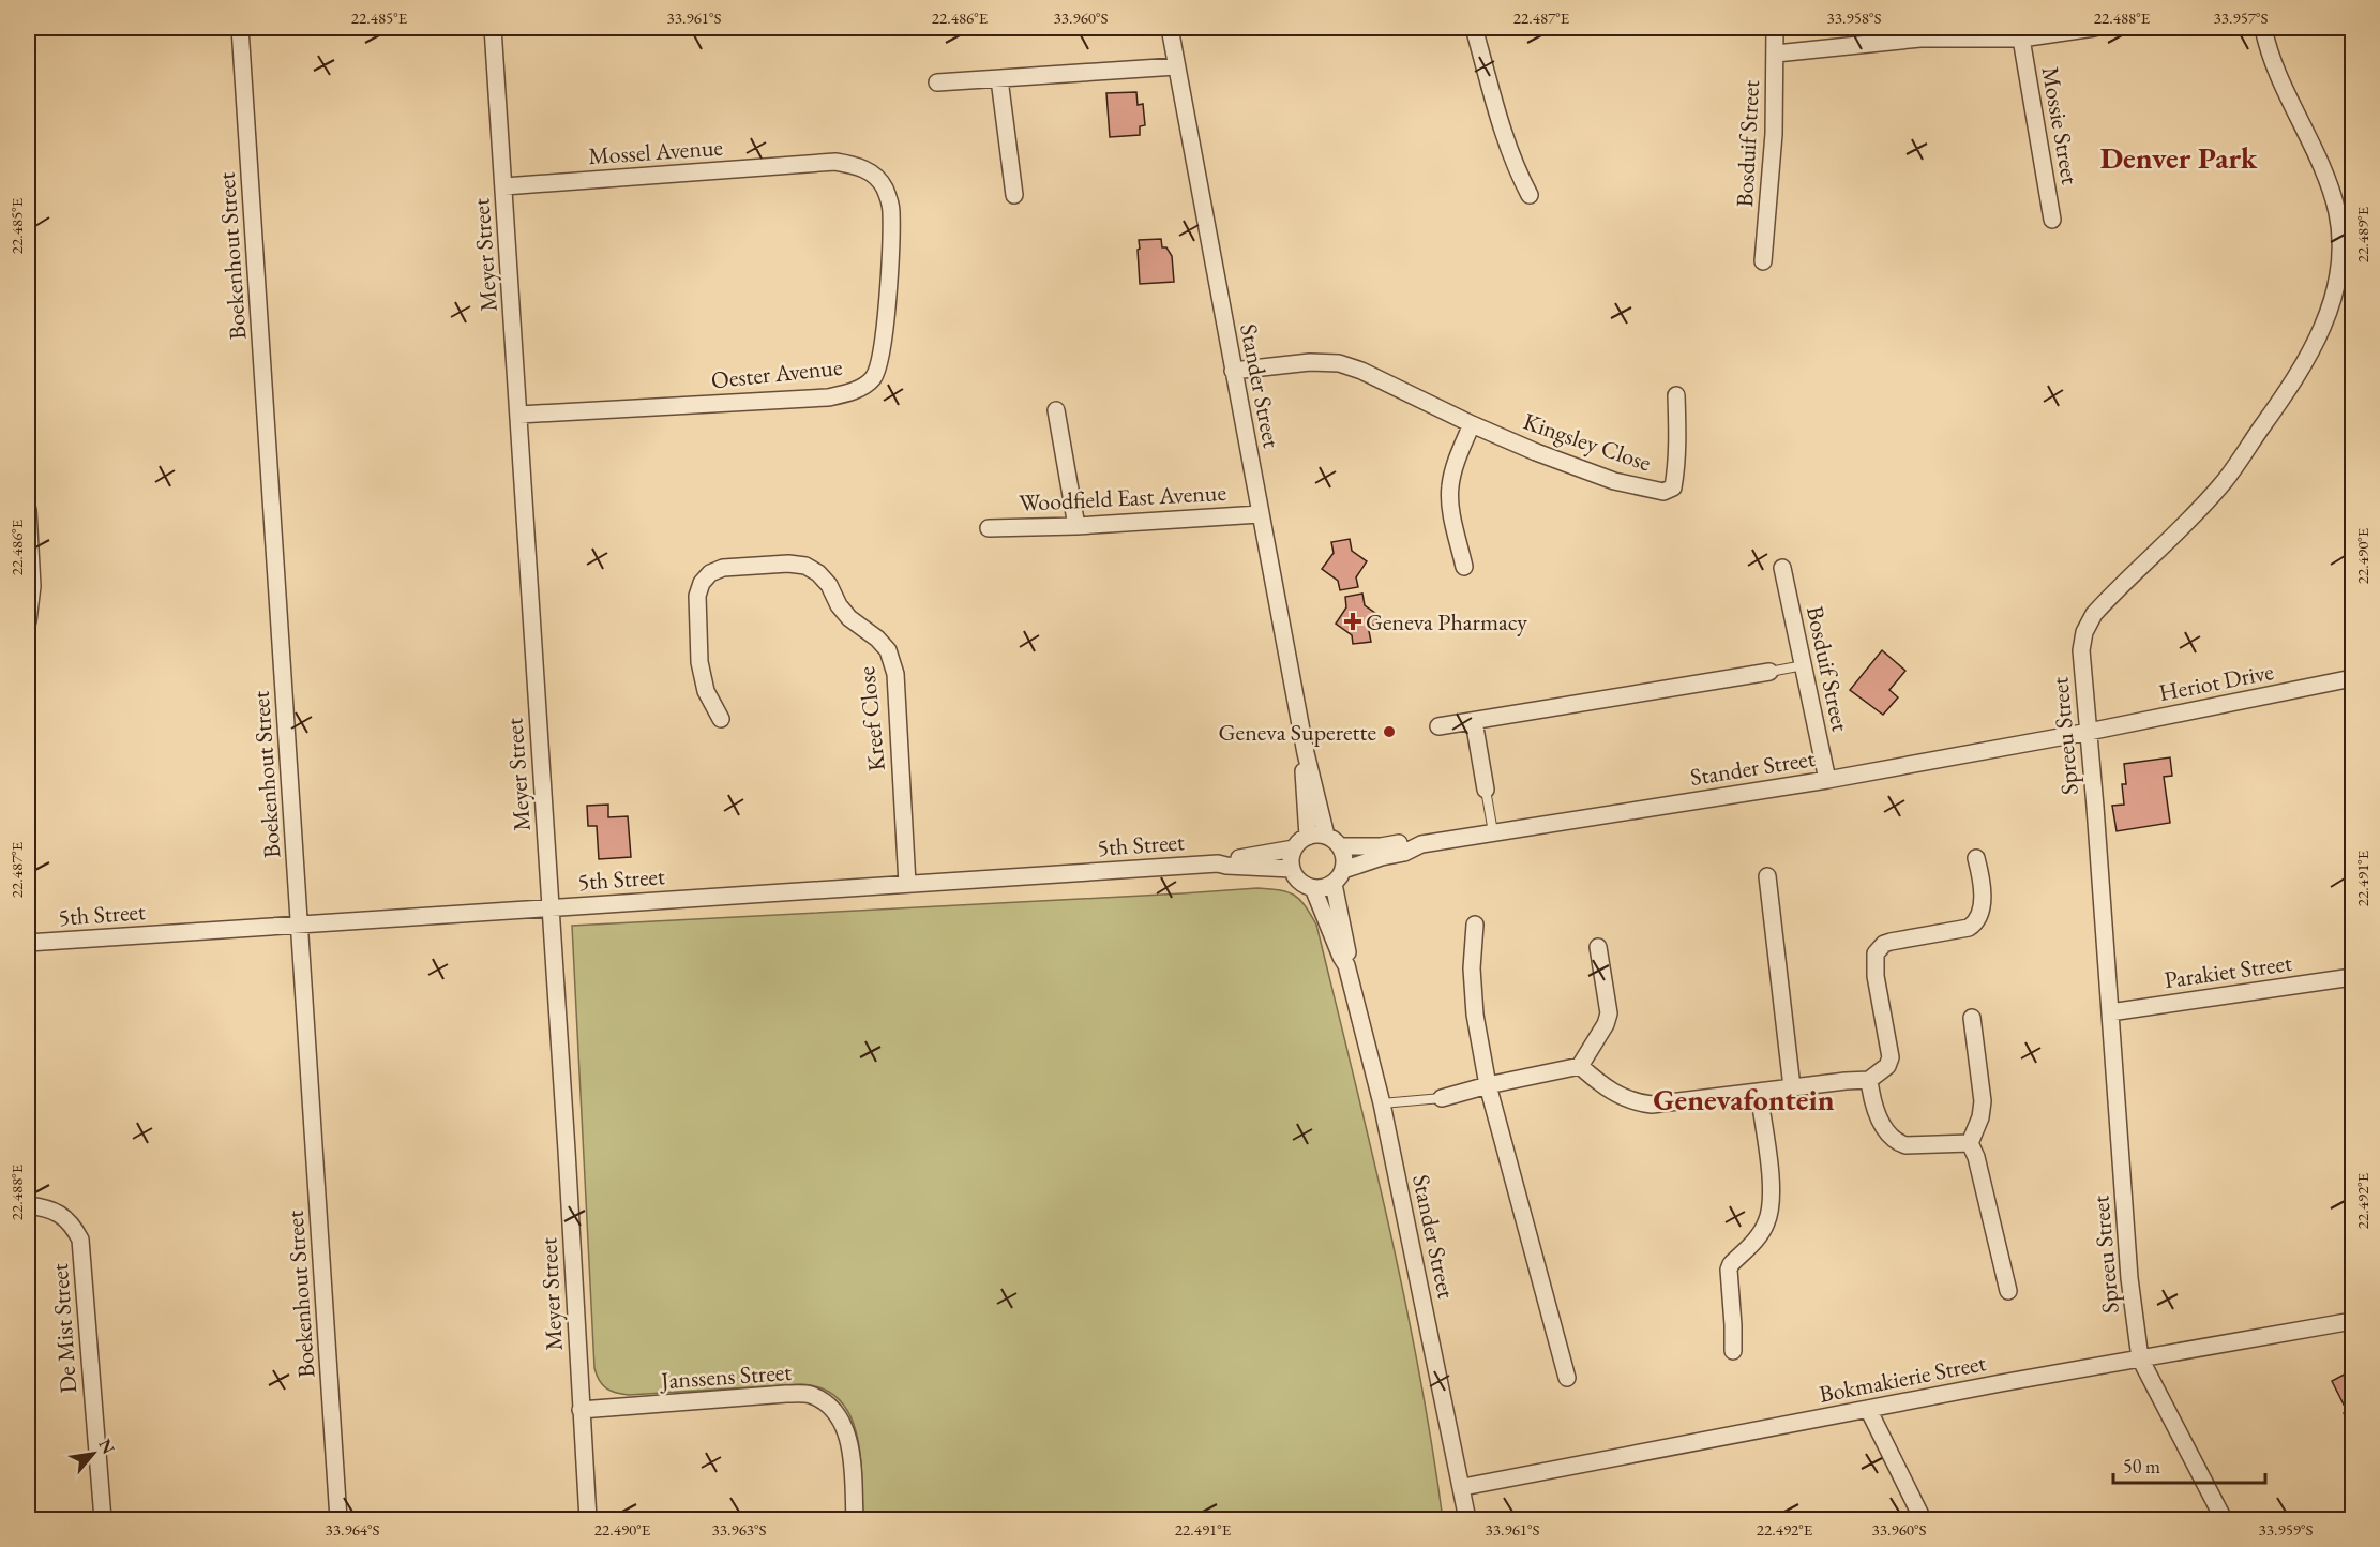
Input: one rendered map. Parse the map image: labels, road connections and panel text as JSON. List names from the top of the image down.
{
  "streets": {
    "street": [
      "Mossie Street",
      "Bosduif Street",
      "Mossel Avenue",
      "Meyer Street",
      "Boekenhout Street",
      "Oester Avenue",
      "Stander Street",
      "Kingsley Close",
      "Woodfield East Avenue",
      "Heriot Drive",
      "Kreef Close",
      "Spreeu Street",
      "5th Street",
      "Parakiet Street",
      "De Mist Street",
      "Janssens Street",
      "Bokmakierie Street"
    ]
  },
  "crossings": [
    ["Bosduif Street", "Stander Street"],
    ["Mossel Avenue", "Meyer Street"],
    ["Mossel Avenue", "Oester Avenue"],
    ["Meyer Street", "Oester Avenue"],
    ["Meyer Street", "5th Street"],
    ["Meyer Street", "Janssens Street"],
    ["Boekenhout Street", "5th Street"],
    ["Stander Street", "Kingsley Close"],
    ["Stander Street", "Woodfield East Avenue"],
    ["Stander Street", "Heriot Drive"],
    ["Stander Street", "Spreeu Street"],
    ["Stander Street", "5th Street"],
    ["Stander Street", "Bokmakierie Street"],
    ["Heriot Drive", "Spreeu Street"],
    ["Kreef Close", "5th Street"],
    ["Spreeu Street", "Parakiet Street"],
    ["Spreeu Street", "Bokmakierie Street"]
  ],
  "districts": ["Denver Park", "Genevafontein"],
  "places": {
    "health": ["Geneva Pharmacy"],
    "other": ["Geneva Superette"]
  },
  "scale_bar": "50 m",
  "north": "top right",
  "coordinates": [
    "22.485°E",
    "33.961°S",
    "22.486°E",
    "33.960°S",
    "22.487°E",
    "33.958°S",
    "22.488°E",
    "33.957°S",
    "22.489°E",
    "22.490°E",
    "22.491°E",
    "22.492°E",
    "33.964°S",
    "33.963°S",
    "33.959°S"
  ]
}
